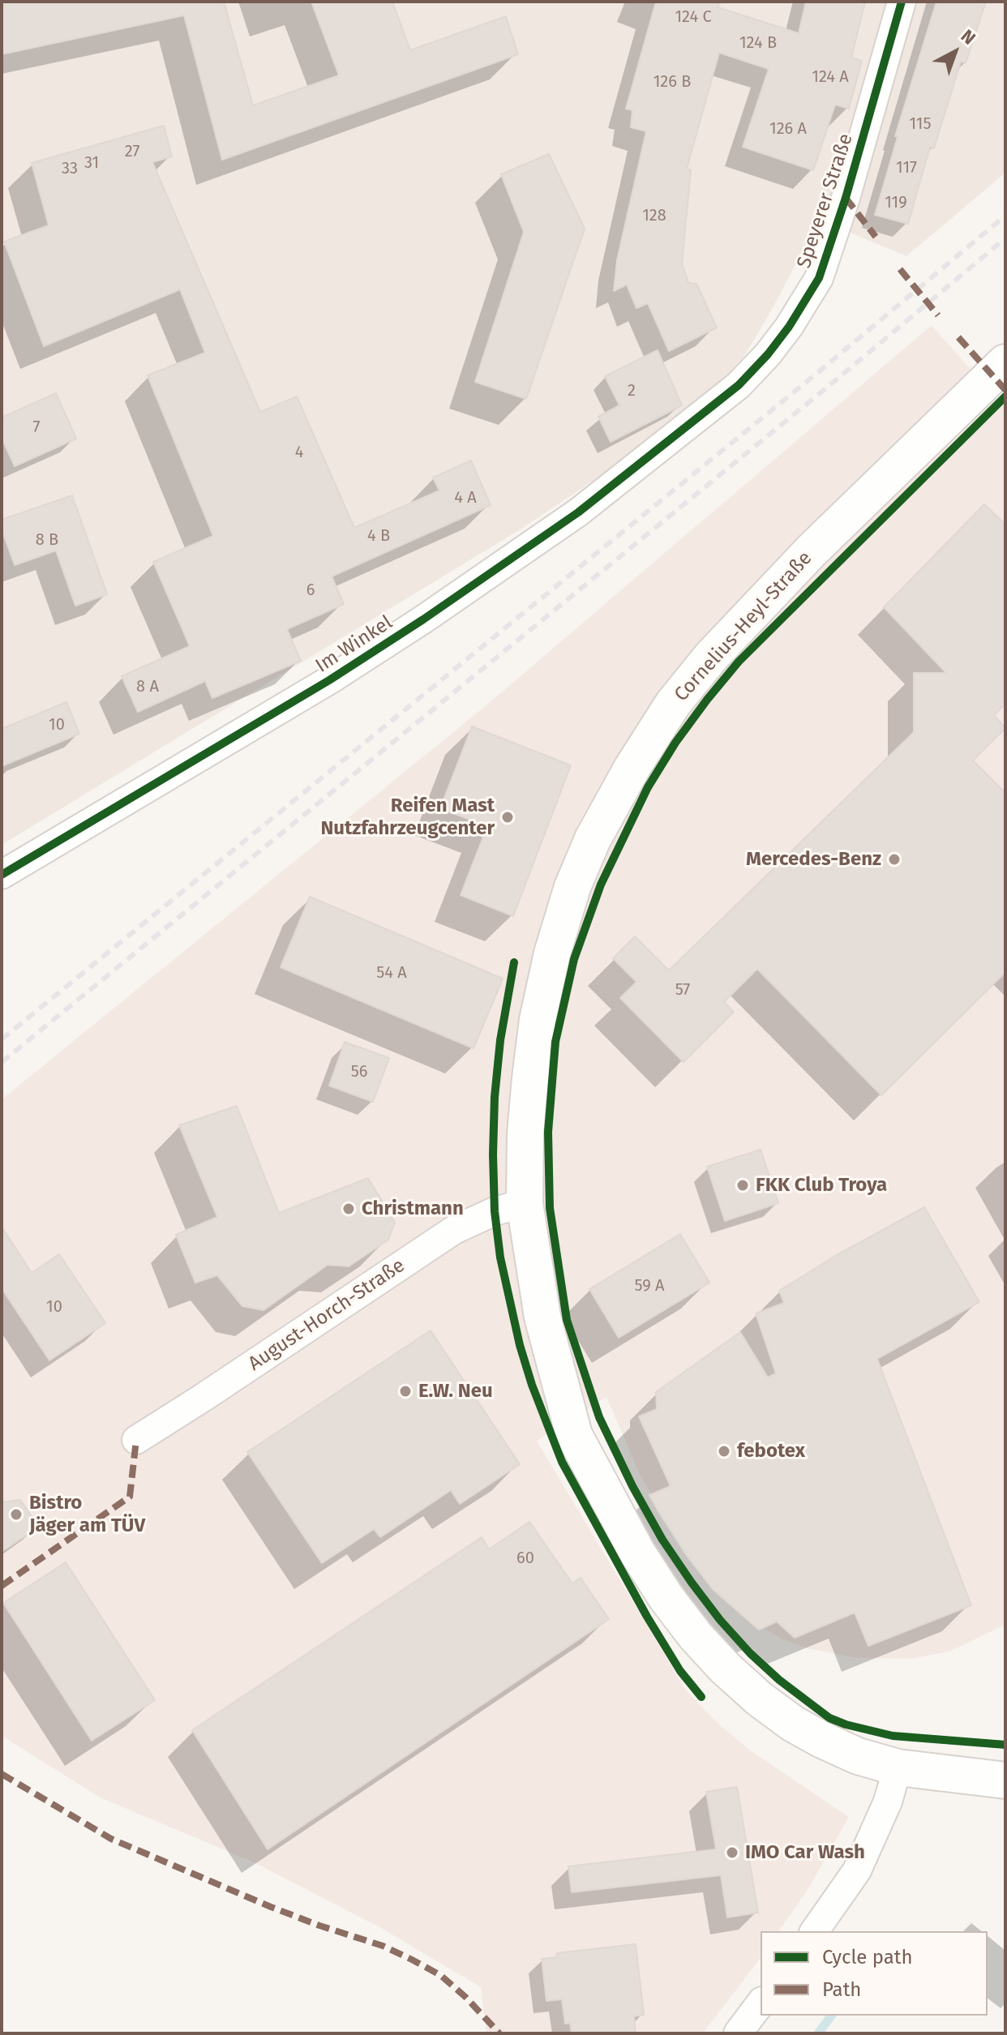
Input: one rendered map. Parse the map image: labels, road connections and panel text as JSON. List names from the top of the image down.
{
  "streets": {
    "main road": ["Cornelius-Heyl-Straße"],
    "street": ["Speyerer Straße", "Im Winkel", "August-Horch-Straße"]
  },
  "crossings": [
    ["Speyerer Straße", "Im Winkel"],
    ["Cornelius-Heyl-Straße", "August-Horch-Straße"]
  ],
  "places": [
    "Reifen Mast Nutzfahrzeugcenter",
    "Mercedes-Benz",
    "FKK Club Troya",
    "Christmann",
    "E.W. Neu",
    "febotex",
    "Bistro Jäger am TÜV",
    "IMO Car Wash"
  ],
  "house_numbers": [
    "124 C",
    "124 B",
    "124 A",
    "126 B",
    "115",
    "126 A",
    "27",
    "31",
    "117",
    "33",
    "119",
    "128",
    "2",
    "7",
    "4",
    "4 A",
    "4 B",
    "8 B",
    "6",
    "8 A",
    "10",
    "54 A",
    "57",
    "56",
    "59 A",
    "10",
    "60"
  ],
  "legend": ["Cycle path", "Path"],
  "north": "top right"
}
